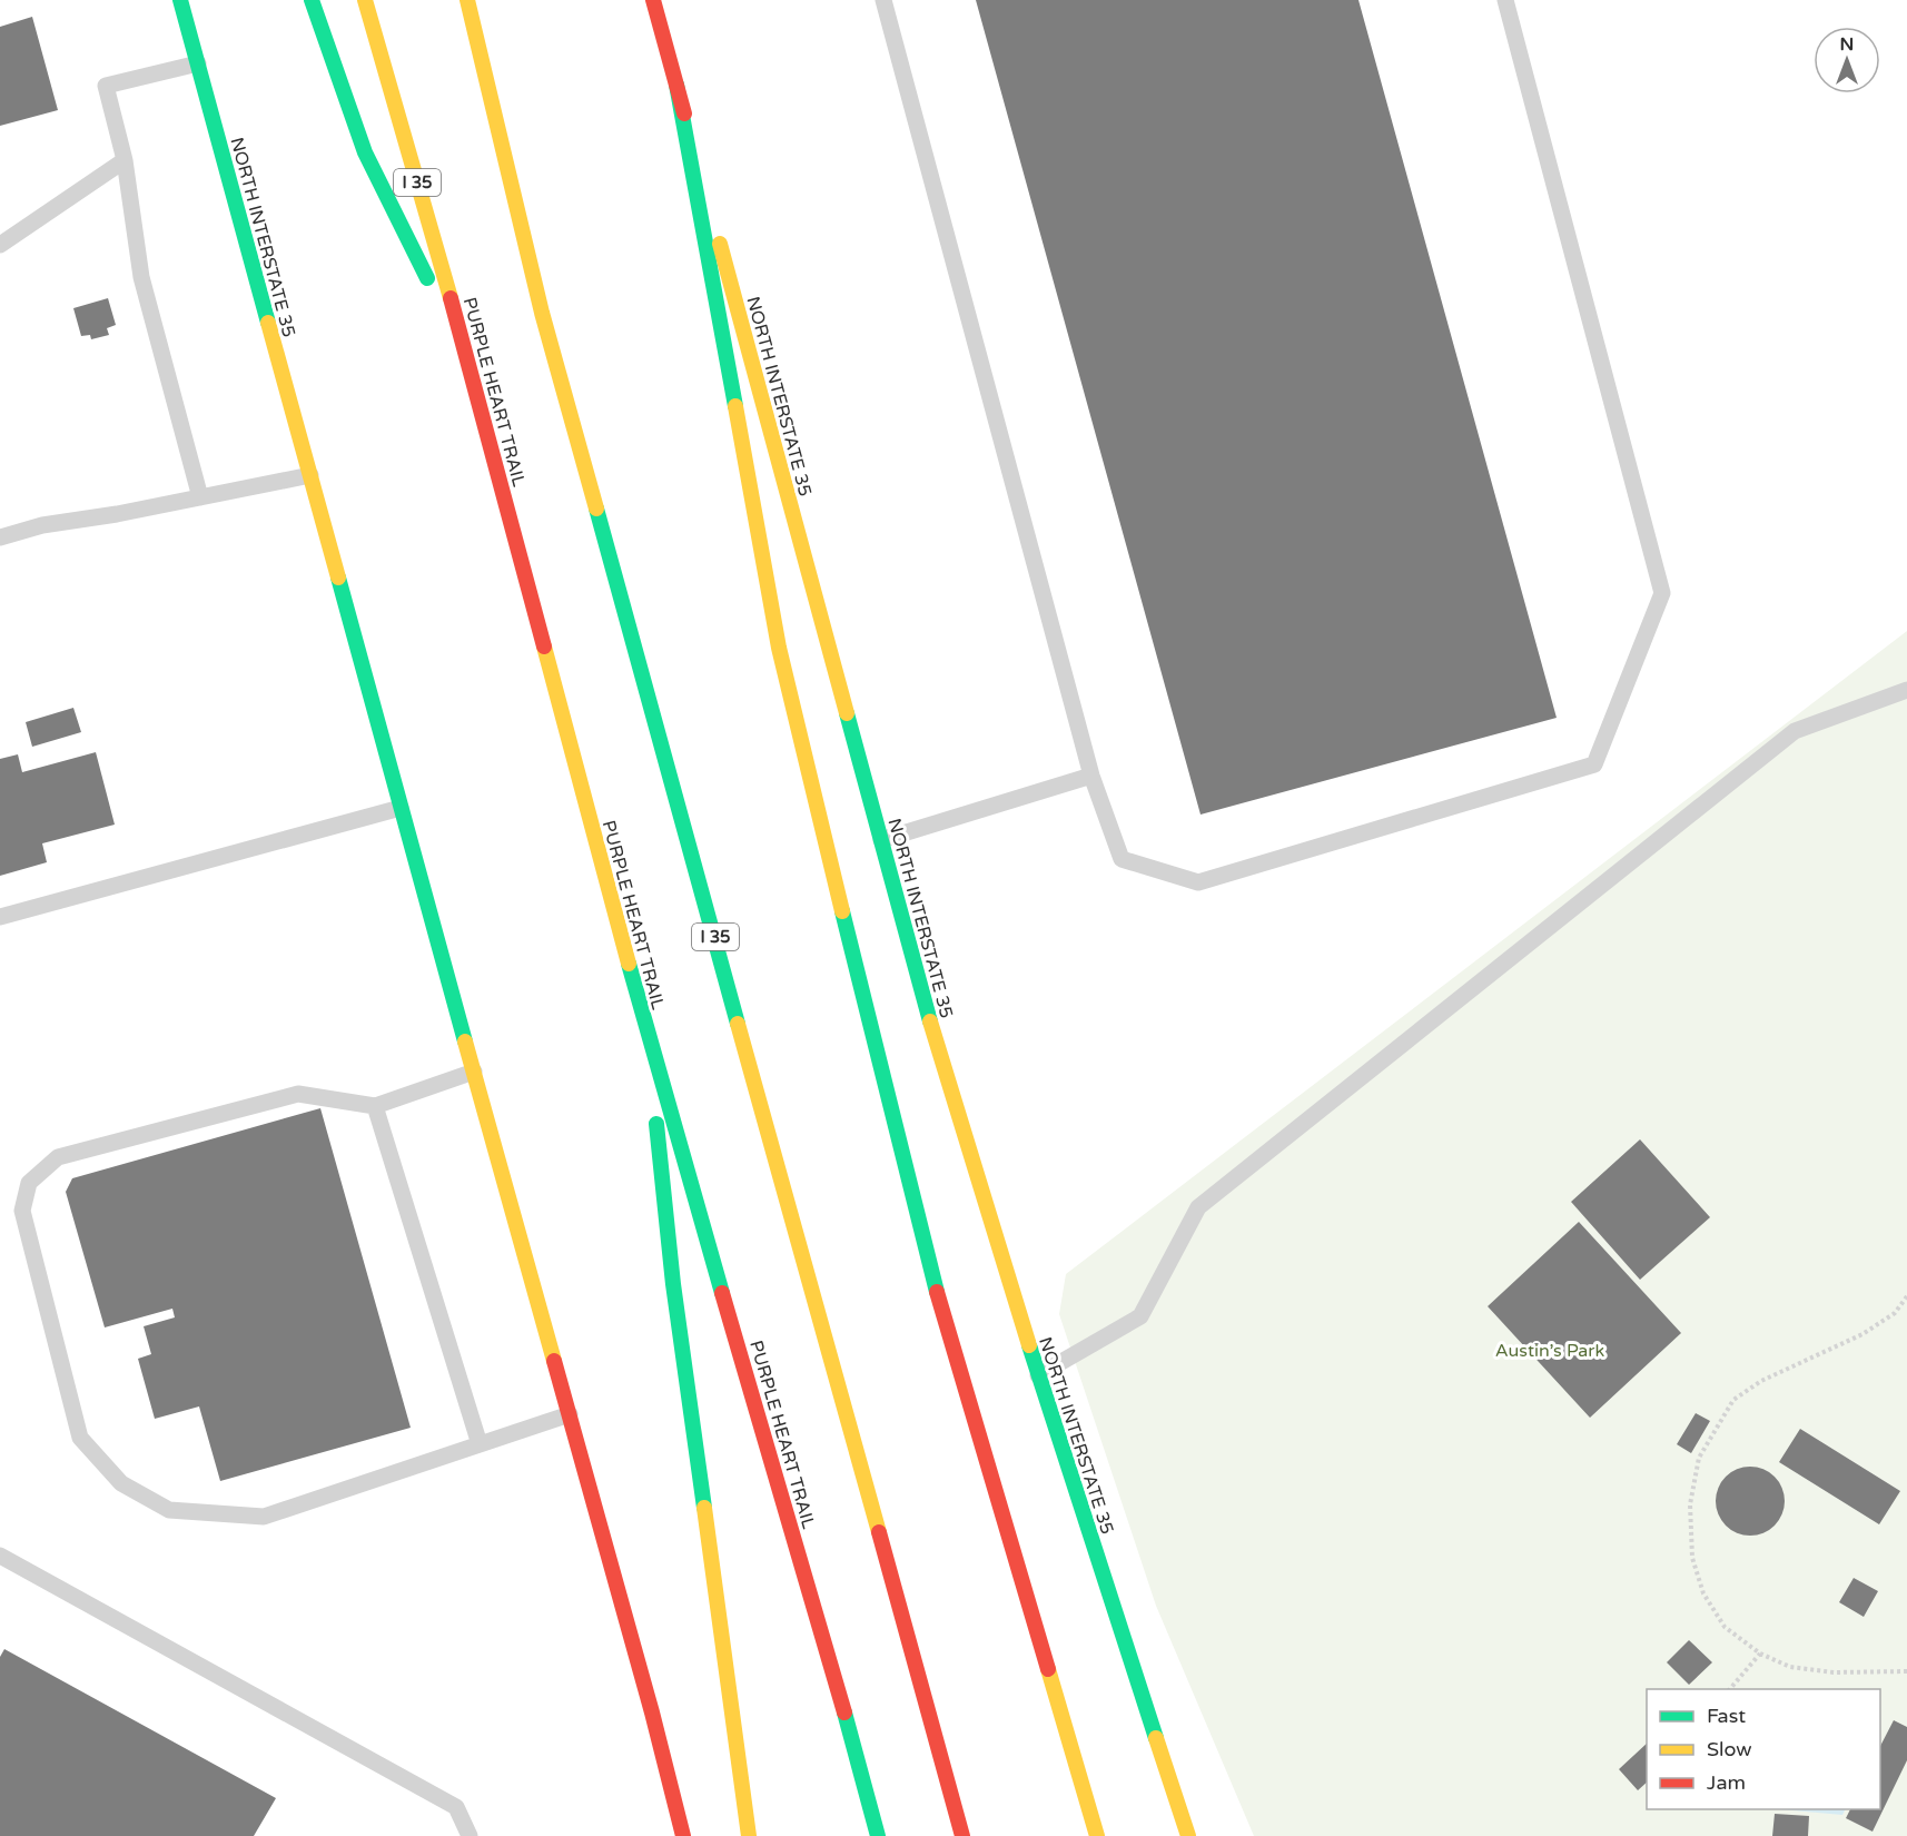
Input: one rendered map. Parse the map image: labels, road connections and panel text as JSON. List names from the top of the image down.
{
  "streets": {
    "main road": ["I 35", "NORTH INTERSTATE 35", "PURPLE HEART TRAIL"]
  },
  "parks": ["Austin’s Park"],
  "legend": ["Fast", "Slow", "Jam"],
  "north": "top"
}
